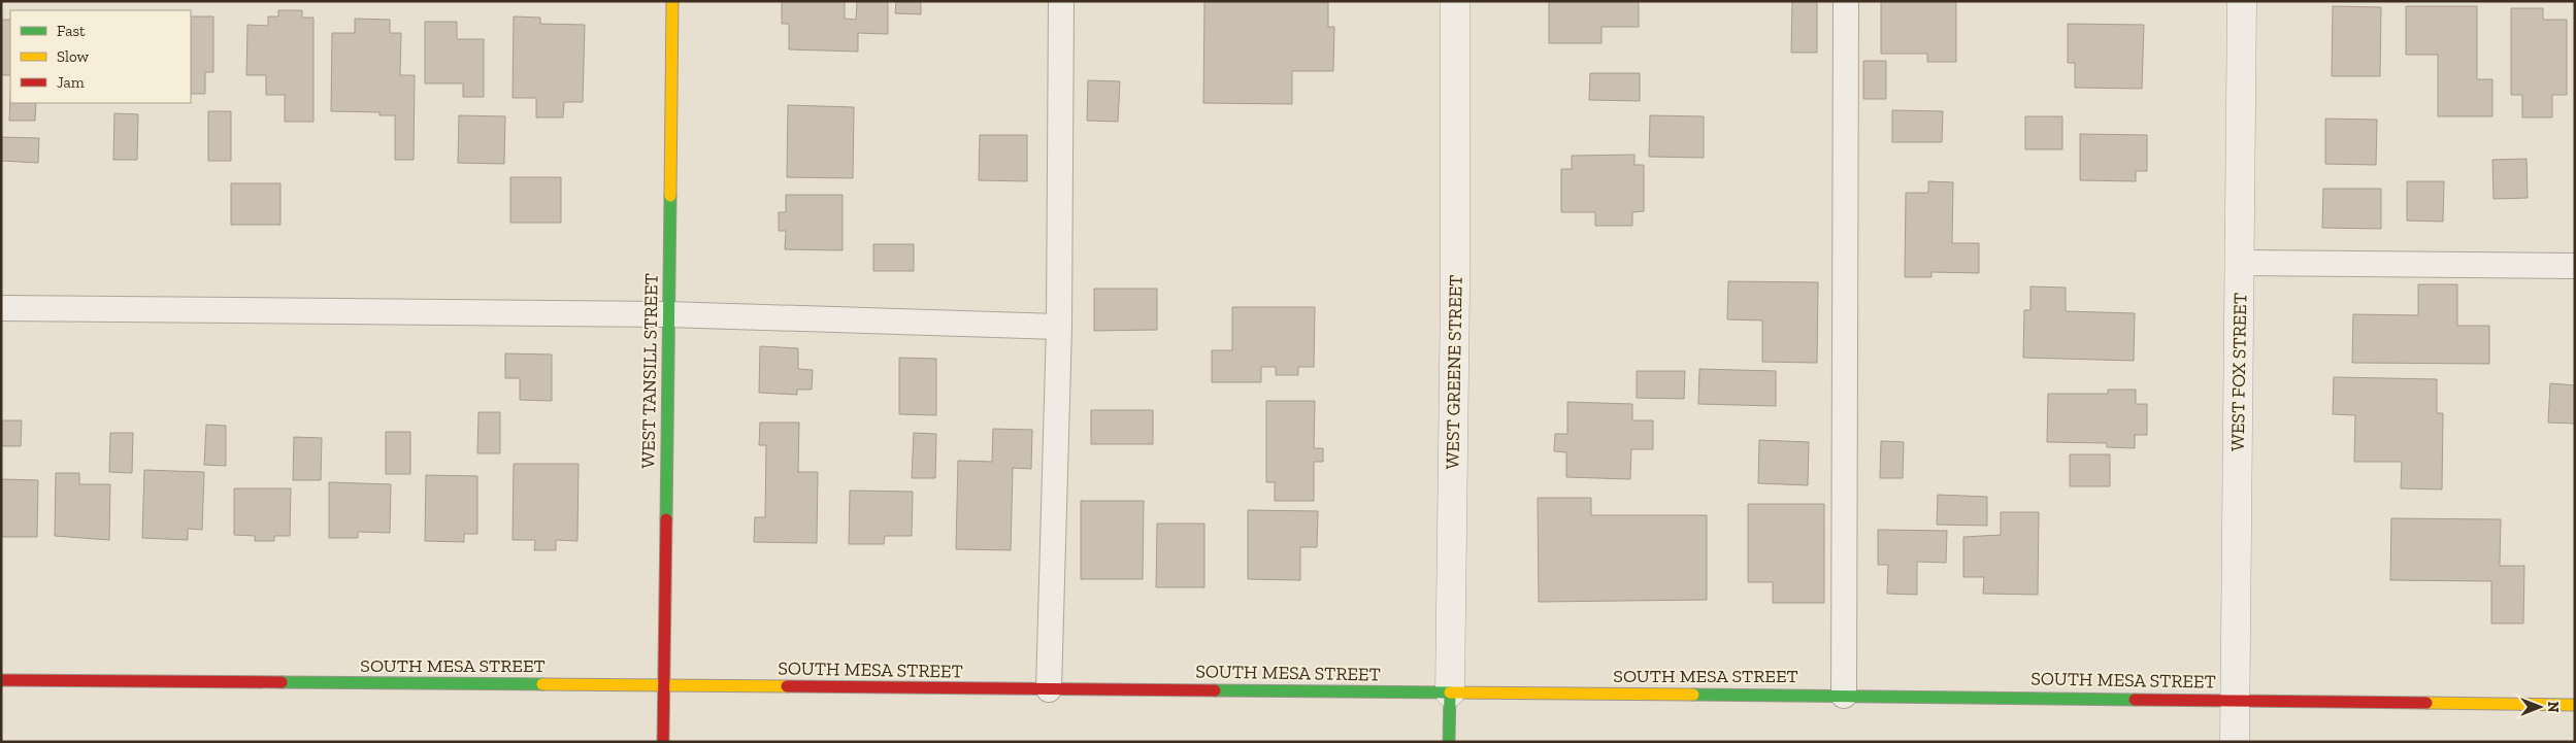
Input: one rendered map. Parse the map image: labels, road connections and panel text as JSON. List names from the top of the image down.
{
  "streets": {
    "street": [
      "WEST TANSILL STREET",
      "WEST GREENE STREET",
      "WEST FOX STREET",
      "SOUTH MESA STREET"
    ]
  },
  "crossings": [
    ["WEST TANSILL STREET", "SOUTH MESA STREET"],
    ["WEST GREENE STREET", "SOUTH MESA STREET"],
    ["WEST FOX STREET", "SOUTH MESA STREET"]
  ],
  "legend": ["Fast", "Slow", "Jam"],
  "north": "right"
}
